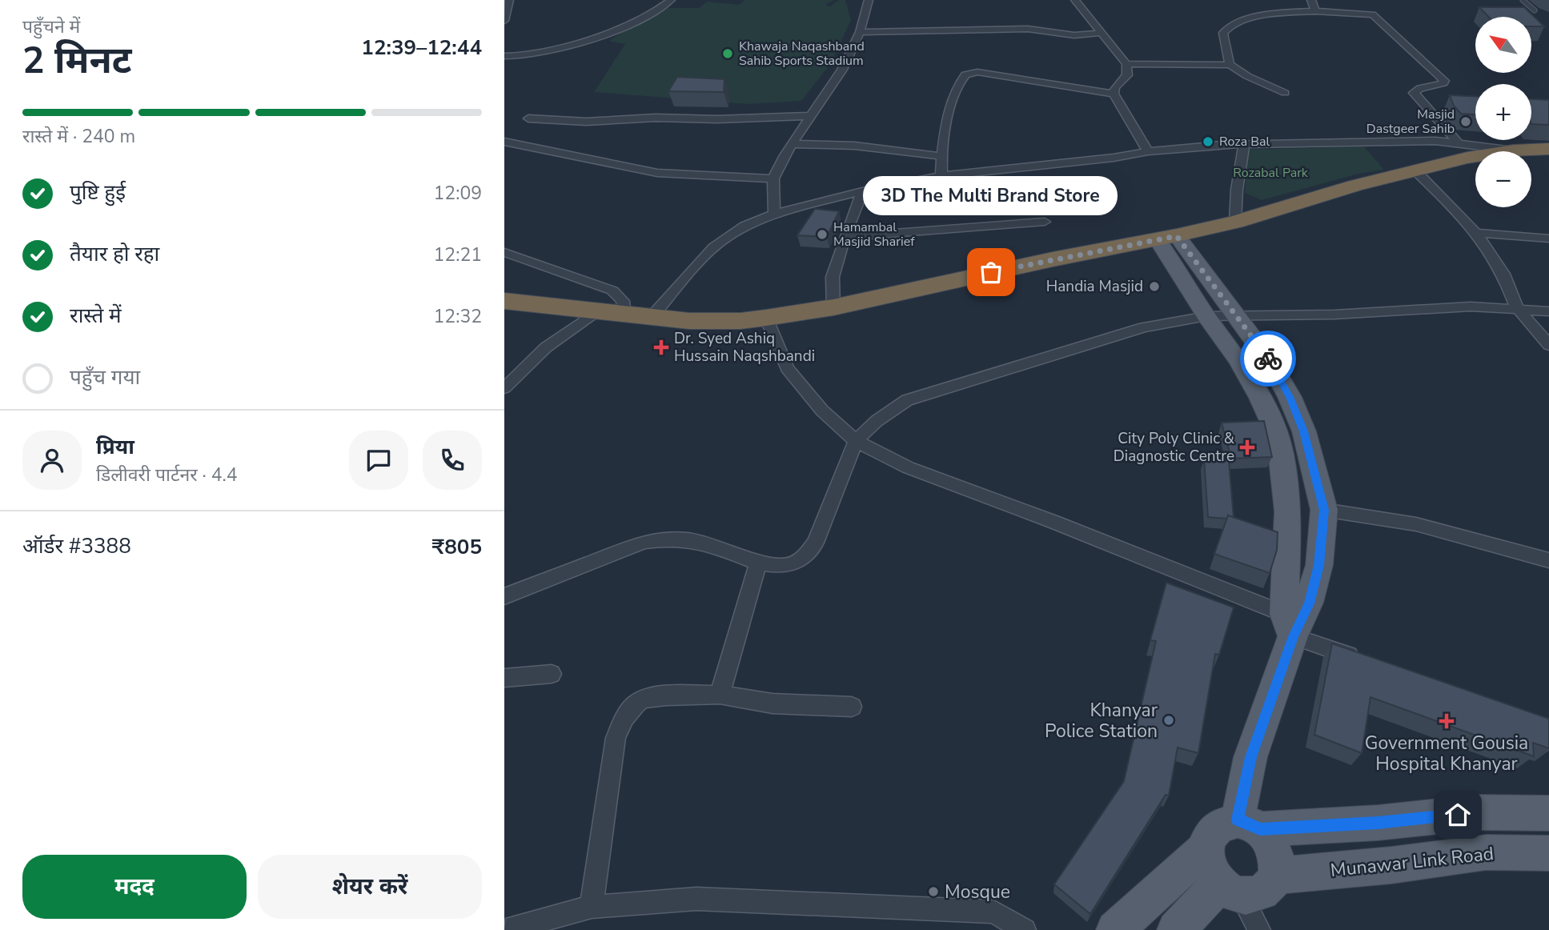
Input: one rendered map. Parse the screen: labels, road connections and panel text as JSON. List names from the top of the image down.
{
  "streets": {
    "main road": ["Munawar Link Road"]
  },
  "parks": ["Rozabal Park"],
  "places": {
    "other": [
      "Khawaja Naqashband Sahib Sports Stadium",
      "Masjid Dastgeer Sahib",
      "Roza Bal",
      "Hamambal Masjid Sharief",
      "3D The Multi Brand Store",
      "Handia Masjid",
      "Khanyar Police Station",
      "Mosque"
    ],
    "health": ["Dr. Syed Ashiq Hussain Naqshbandi", "City Poly Clinic & Diagnostic Centre", "Government Gousia Hospital Khanyar"]
  },
  "north": "top left",
  "page": {
    "heading": ["2 मिनट", "पहुँचने में", "12:39–12:44"],
    "panel": [
      "प्रिया",
      "डिलीवरी पार्टनर · 4.4",
      "ऑर्डर #3388",
      "₹805"
    ],
    "map_buttons": ["+", "−"],
    "bar": "रास्ते में · 240 m",
    "list": [
      ["पुष्टि हुई", "12:09"],
      ["तैयार हो रहा", "12:21"],
      ["रास्ते में", "12:32"],
      "पहुँच गया"
    ],
    "bubble": "3D The Multi Brand Store",
    "buttons": ["मदद", "शेयर करें"]
  }
}
